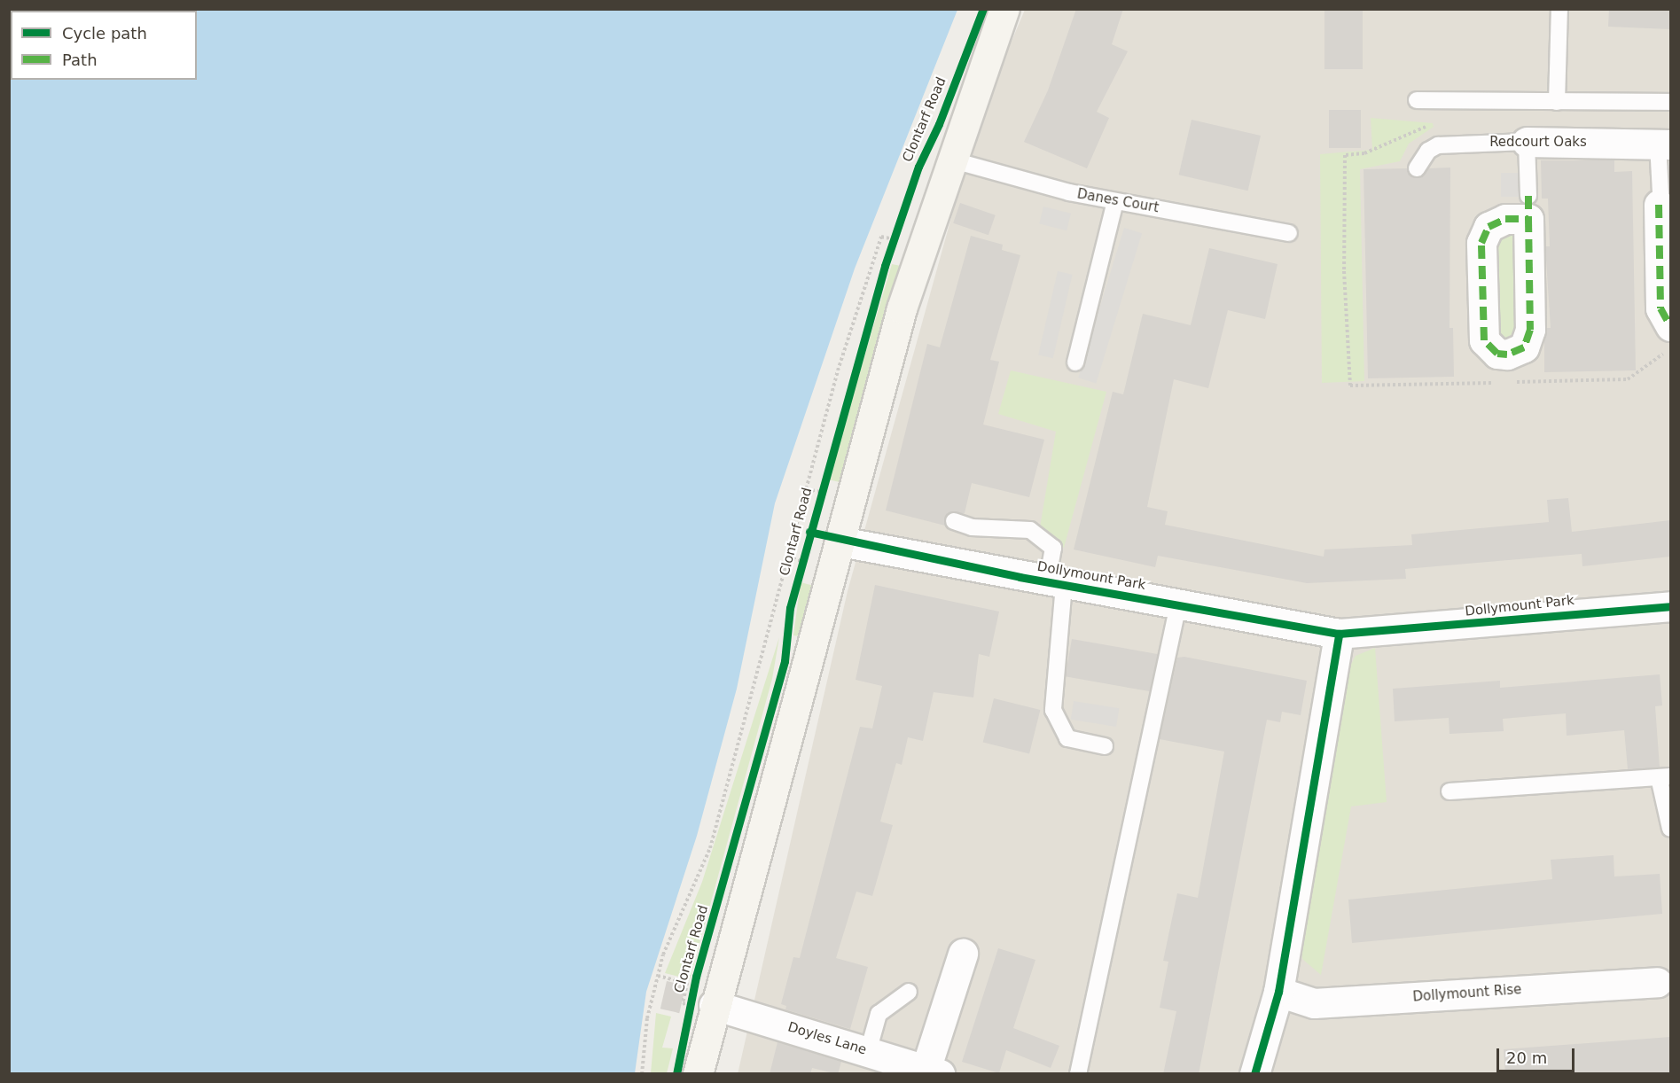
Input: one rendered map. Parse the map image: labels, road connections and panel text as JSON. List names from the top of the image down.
{
  "streets": {
    "street": [
      "Redcourt Oaks",
      "Dollymount Park",
      "Dollymount Rise",
      "Doyles Lane"
    ],
    "lane": ["Danes Court"],
    "cycle path": ["Clontarf Road"]
  },
  "crossings": [
    ["Clontarf Road", "Doyles Lane"]
  ],
  "legend": ["Cycle path", "Path"],
  "scale_bar": "20 m"
}
